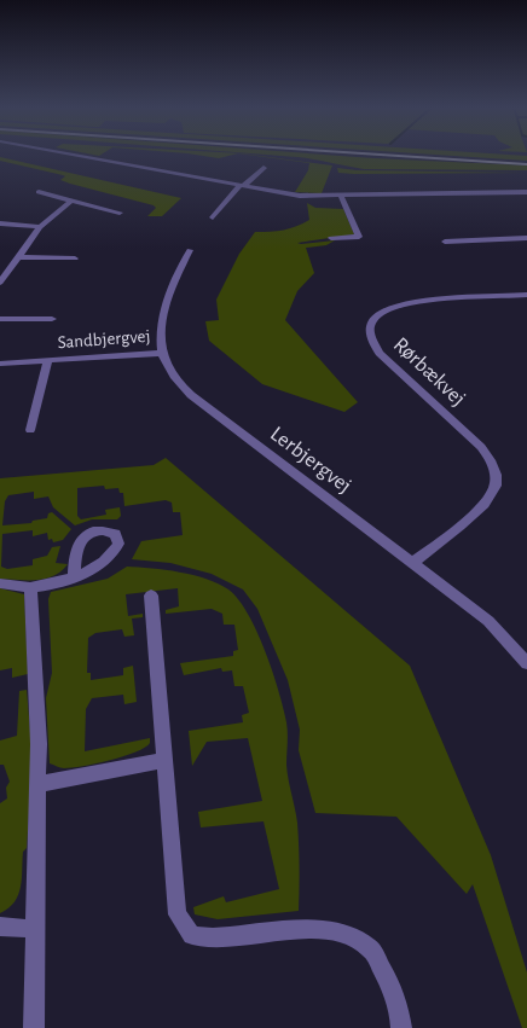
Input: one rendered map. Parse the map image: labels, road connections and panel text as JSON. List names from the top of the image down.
{
  "streets": {
    "street": ["Sandbjergvej", "Rørbækvej", "Lerbjergvej"]
  },
  "crossings": [
    ["Sandbjergvej", "Lerbjergvej"],
    ["Rørbækvej", "Lerbjergvej"]
  ]
}
